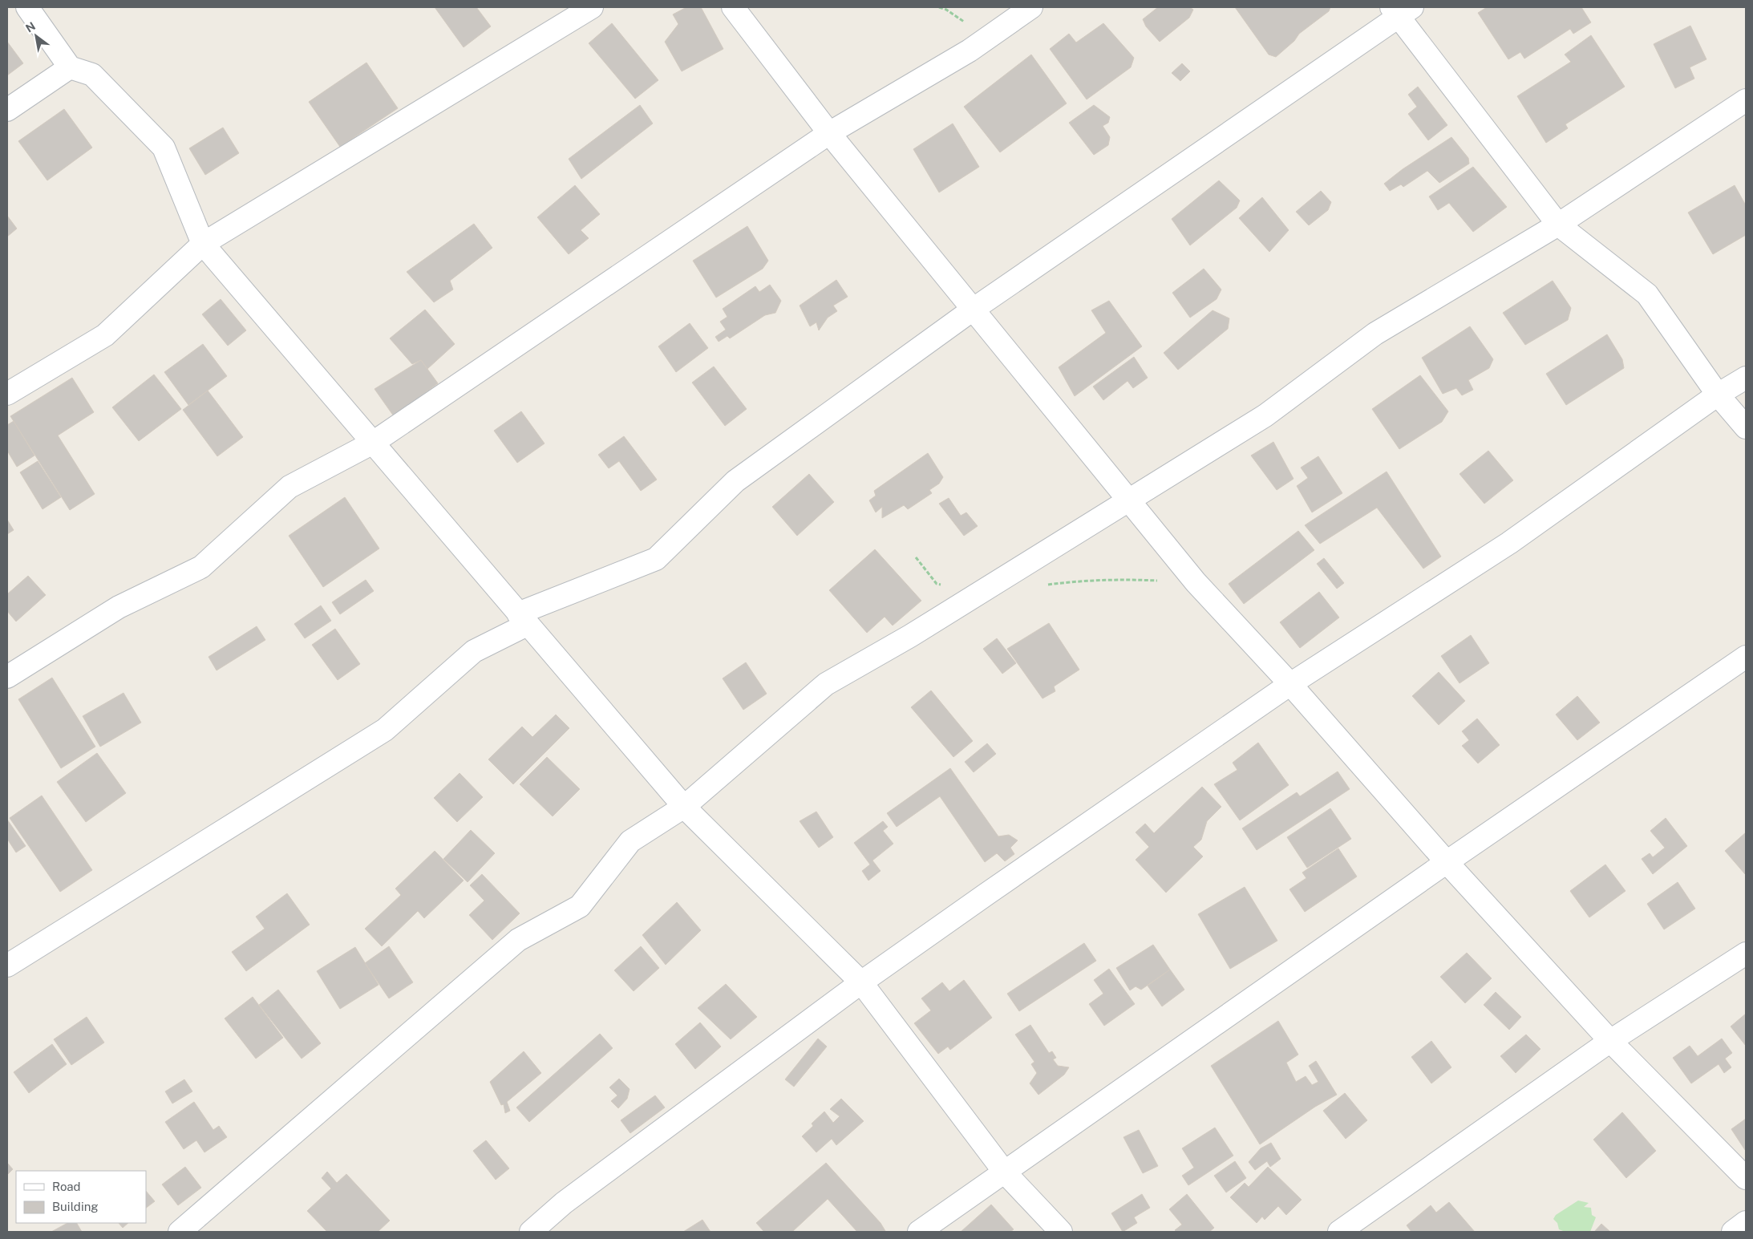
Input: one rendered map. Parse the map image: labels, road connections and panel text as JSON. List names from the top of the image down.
{
  "legend": ["Road", "Building"],
  "north": "top left"
}
